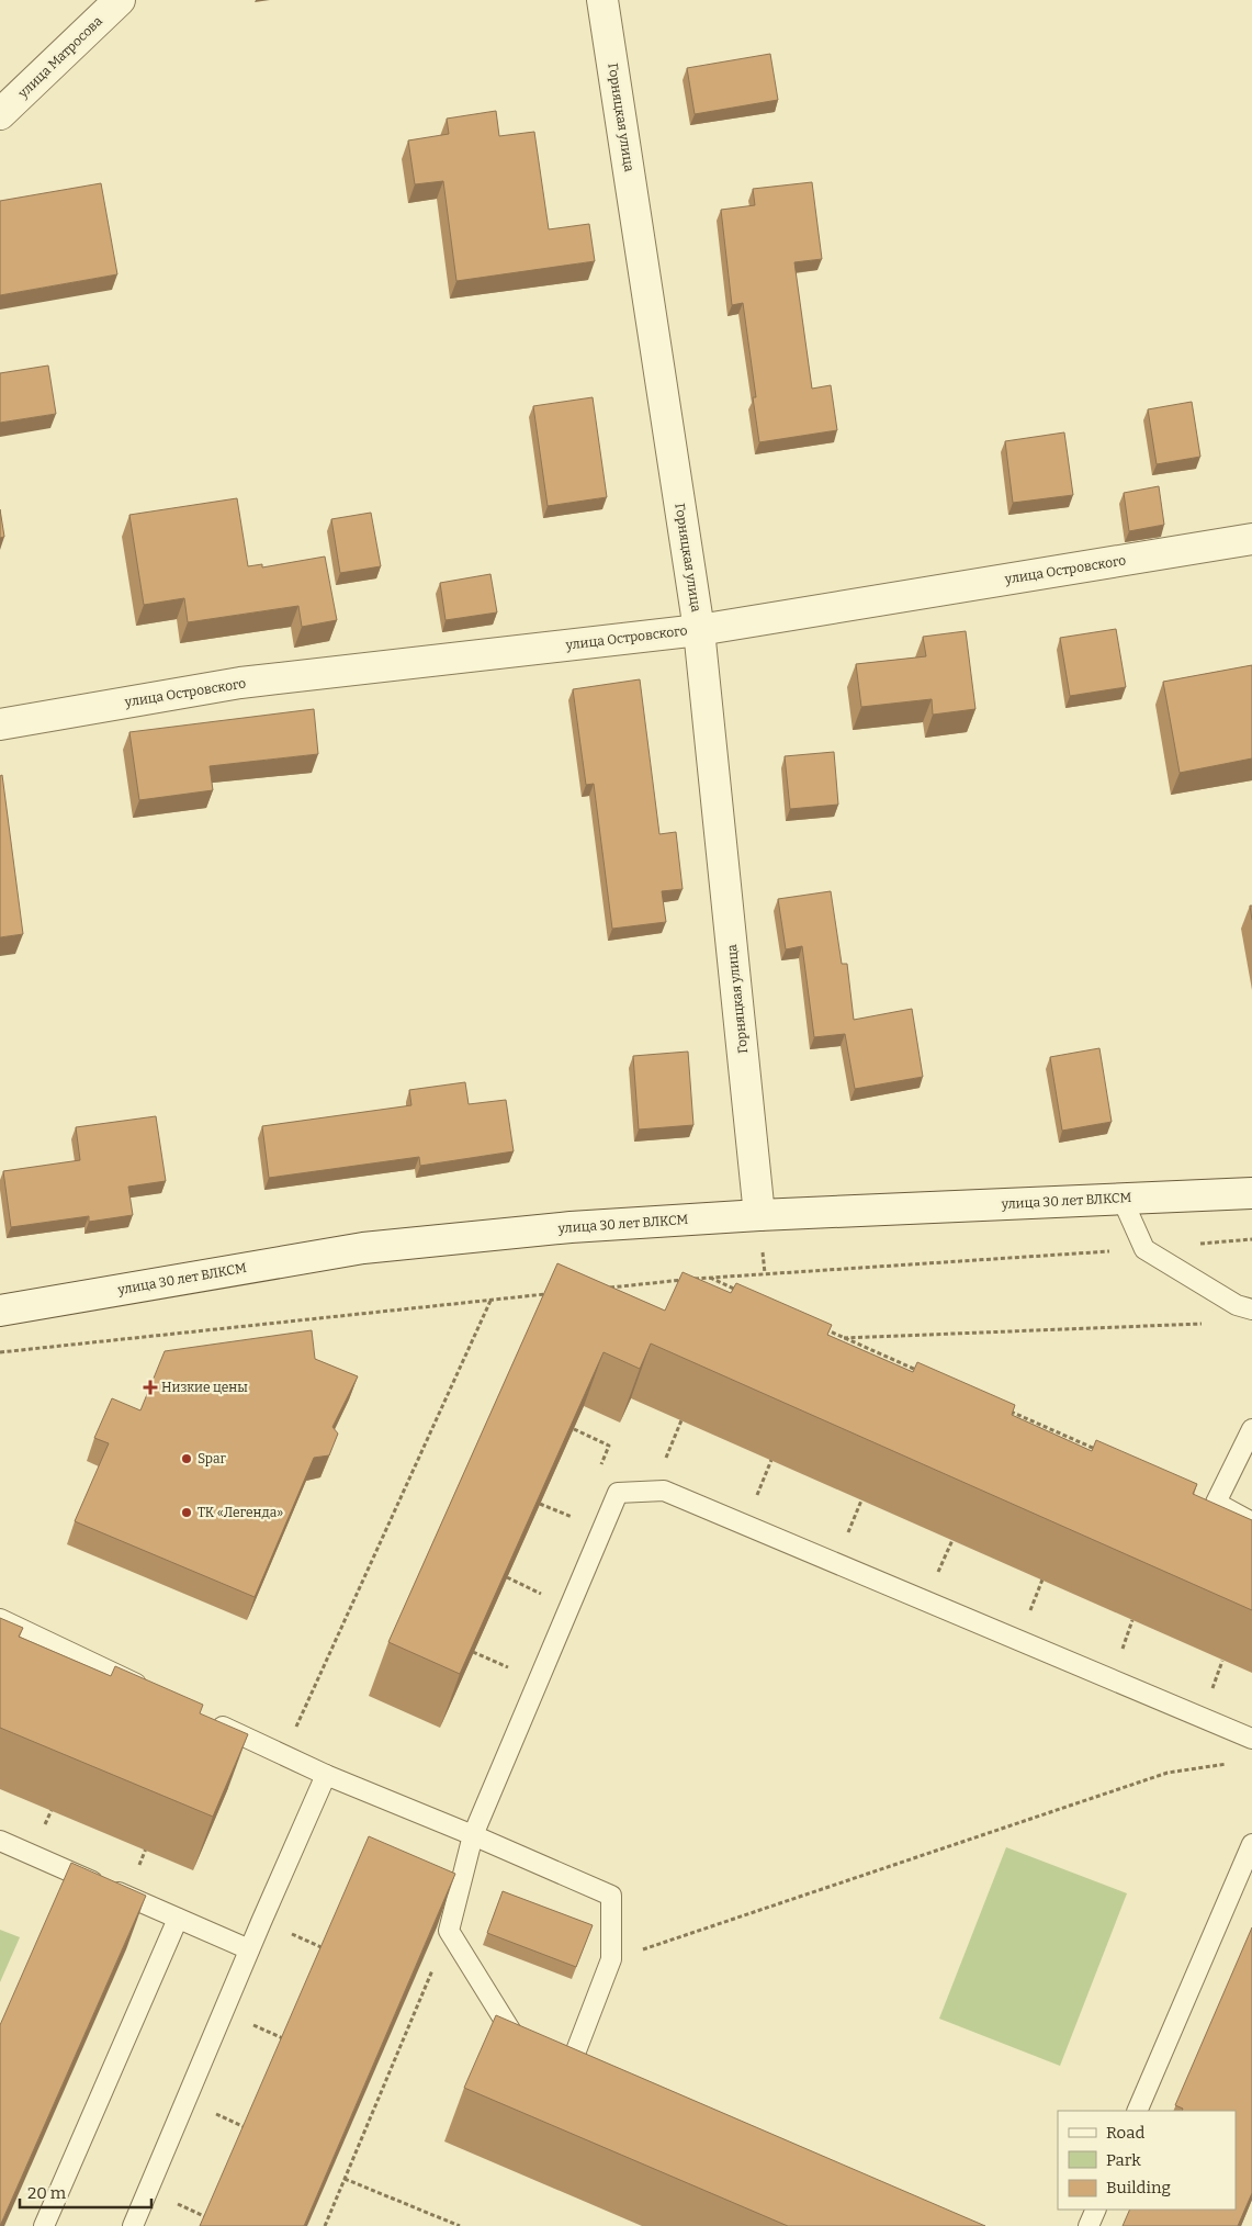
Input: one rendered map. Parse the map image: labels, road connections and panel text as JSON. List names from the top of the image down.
{
  "streets": {
    "street": [
      "улица Матросова",
      "Горняцкая улица",
      "улица Островского",
      "улица 30 лет ВЛКСМ"
    ]
  },
  "crossings": [
    ["Горняцкая улица", "улица Островского"],
    ["Горняцкая улица", "улица 30 лет ВЛКСМ"]
  ],
  "places": {
    "health": ["Низкие цены"],
    "other": ["Spar", "ТК «Легенда»"]
  },
  "legend": ["Road", "Park", "Building"],
  "scale_bar": "20 m"
}
